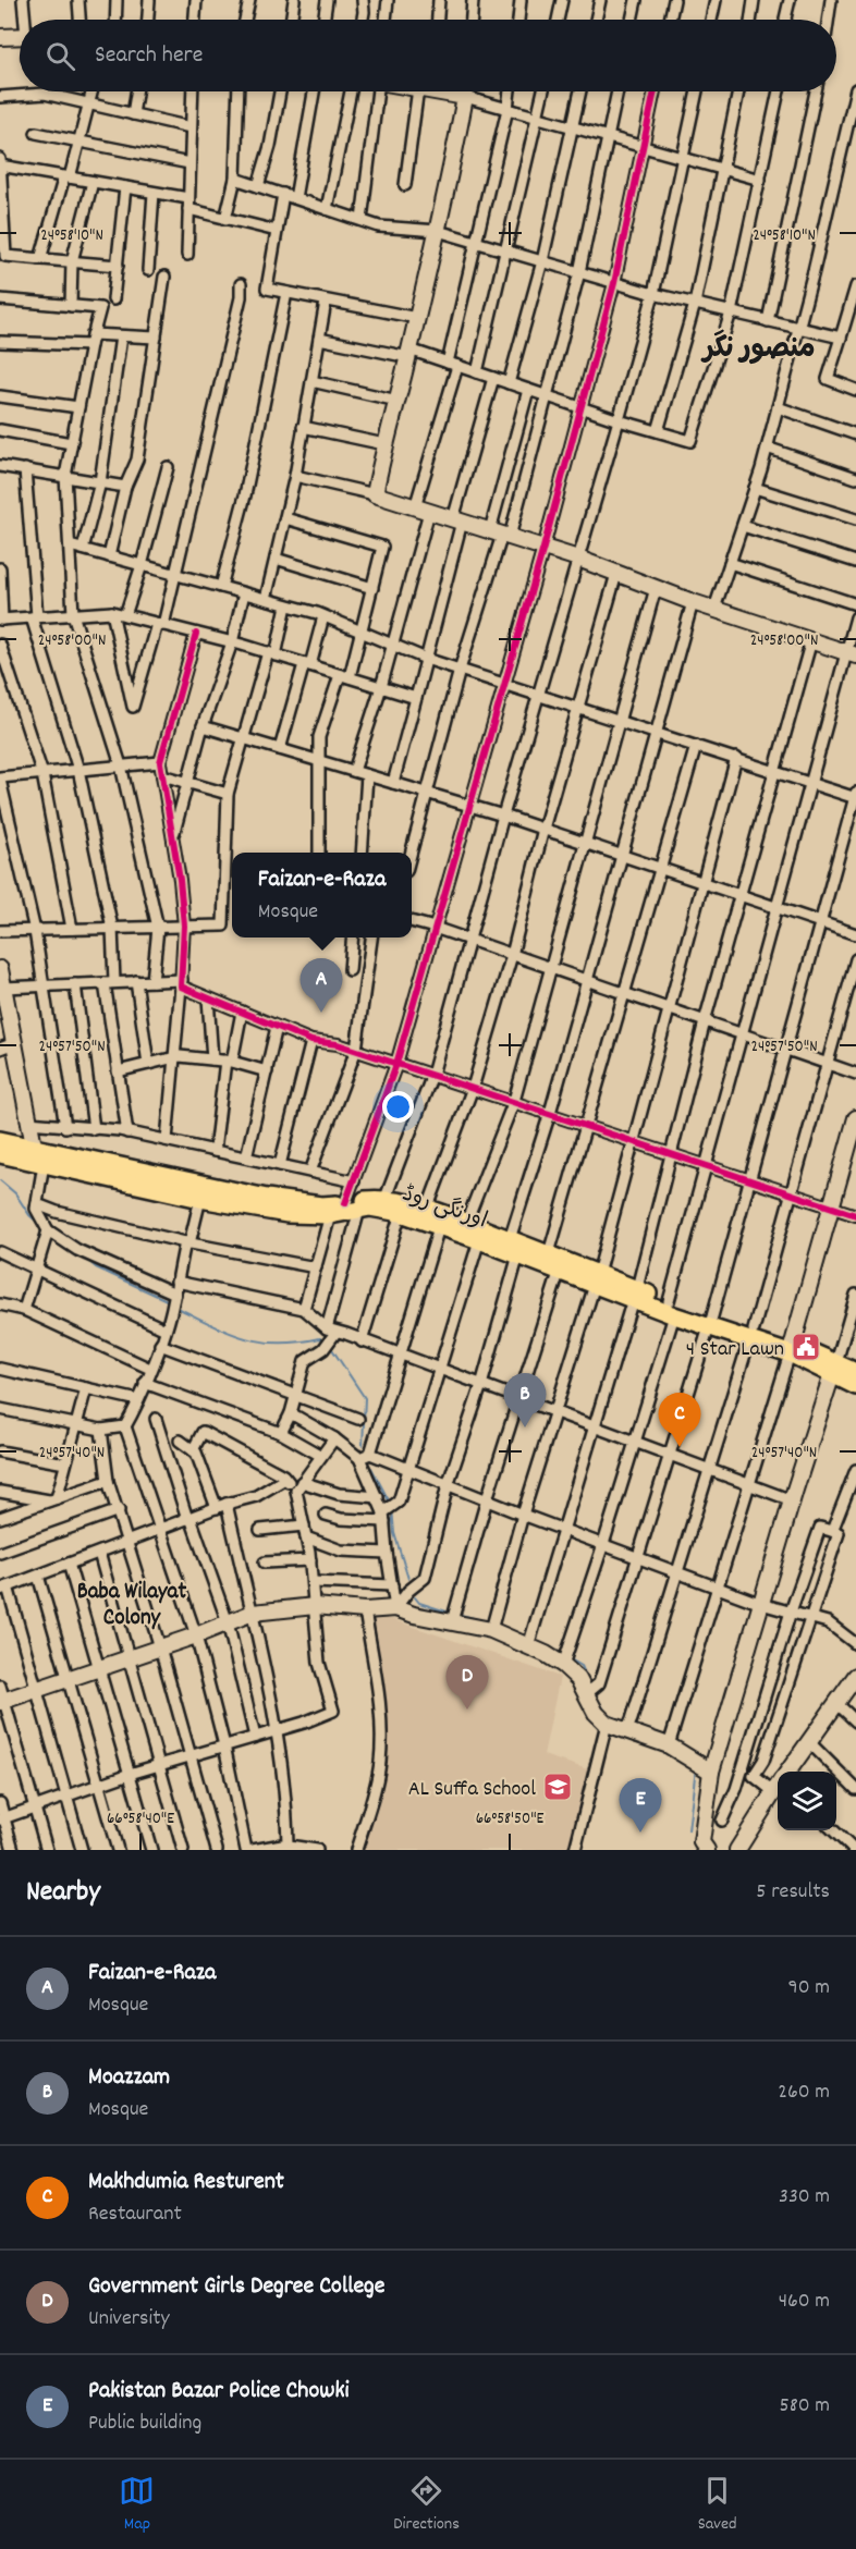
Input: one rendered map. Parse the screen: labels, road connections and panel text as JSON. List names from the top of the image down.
{
  "streets": {
    "main road": ["اورنگی روڈ"]
  },
  "districts": ["منصور نگر", "Baba Wilayat Colony"],
  "places": {
    "public building": ["4 Star Lawn"],
    "school or university": ["AL Suffa School"]
  },
  "page": {
    "search": "Search here",
    "popup": ["Faizan-e-Raza", "Mosque"],
    "pins": [
      "A",
      "B",
      "C",
      "D",
      "E"
    ],
    "heading": ["Nearby", "5 results"],
    "list": [
      {
        "mark": "A",
        "name": "Faizan-e-Raza",
        "note": "Mosque",
        "value": "90 m"
      },
      {
        "mark": "B",
        "name": "Moazzam",
        "note": "Mosque",
        "value": "260 m"
      },
      {
        "mark": "C",
        "name": "Makhdumia Resturent",
        "note": "Restaurant",
        "value": "330 m"
      },
      {
        "mark": "D",
        "name": "Government Girls Degree College",
        "note": "University",
        "value": "460 m"
      },
      {
        "mark": "E",
        "name": "Pakistan Bazar Police Chowki",
        "note": "Public building",
        "value": "580 m"
      }
    ],
    "nav": ["Map", "Directions", "Saved"]
  },
  "coordinates": [
    "24°58'10\"N",
    "24°58'00\"N",
    "24°57'50\"N",
    "24°57'40\"N",
    "66°58'40\"E",
    "66°58'50\"E"
  ]
}
